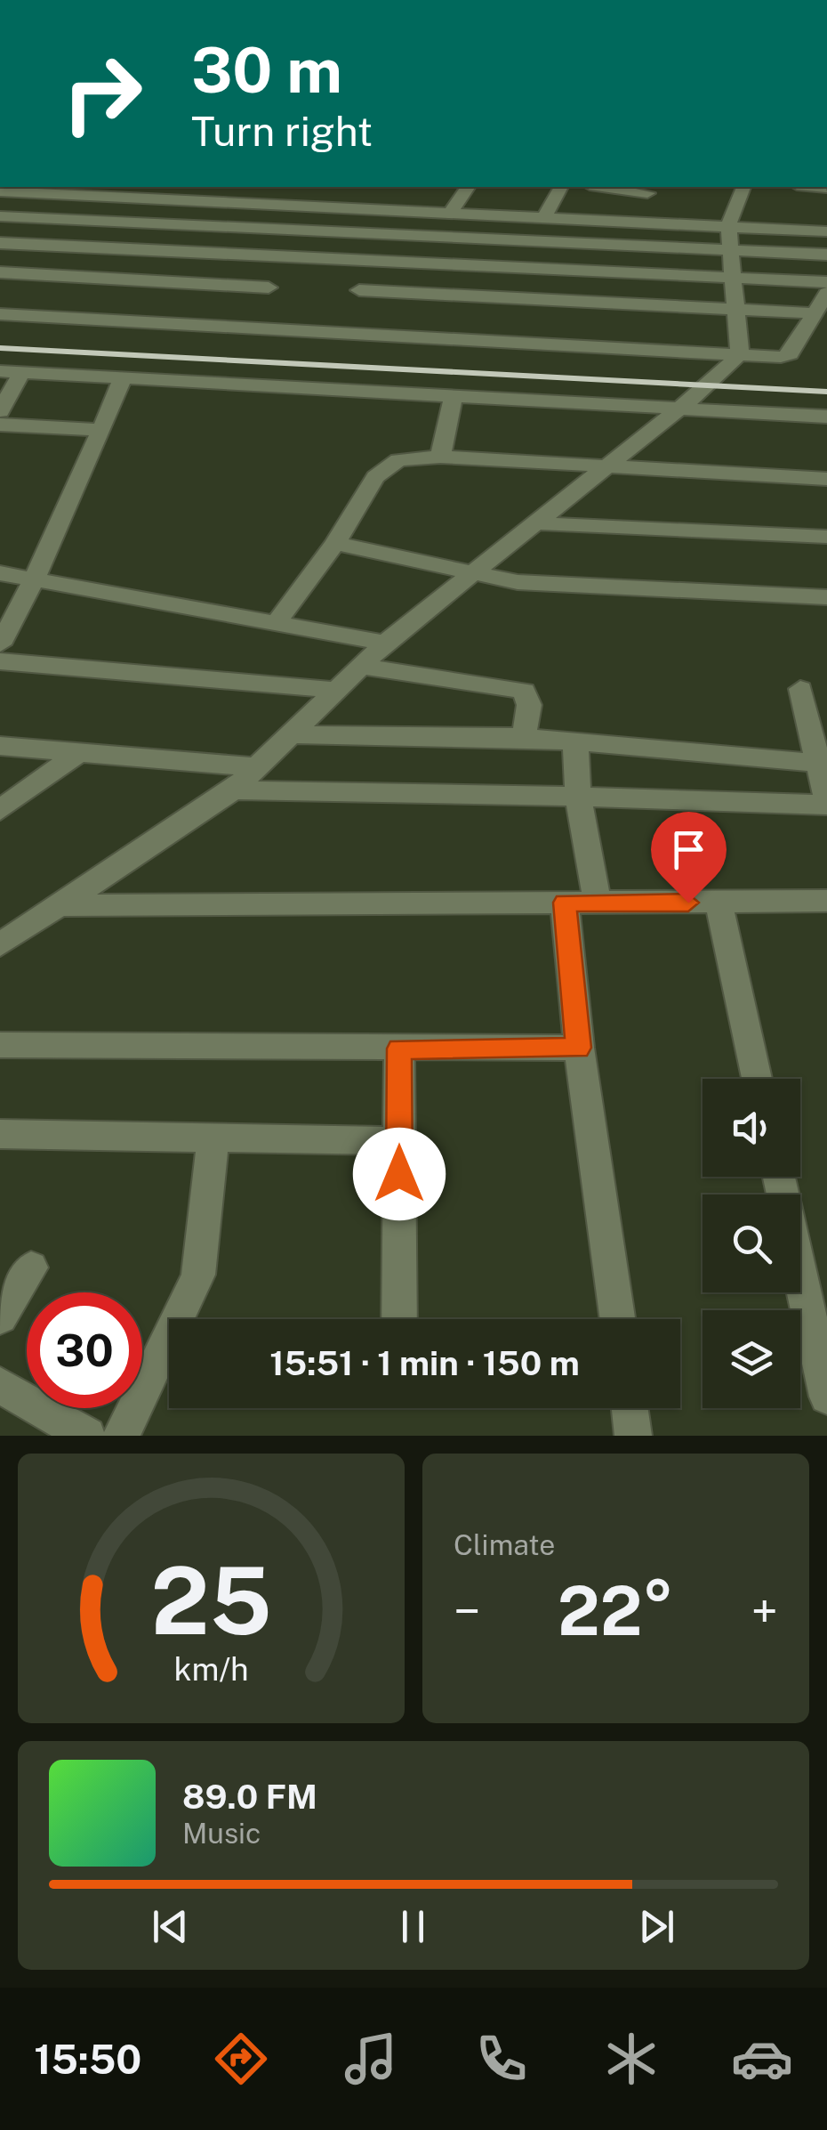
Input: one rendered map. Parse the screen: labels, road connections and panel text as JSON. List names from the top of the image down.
{
  "page": {
    "turn": ["30 m", "Turn right"],
    "limit": "30",
    "trip": "15:51 · 1 min · 150 m",
    "tile": "Climate",
    "heat": ["−", "22°", "+"],
    "song": ["89.0 FM", "Music"],
    "tabs": "15:50",
    "gauge": ["25", "km/h"]
  }
}
